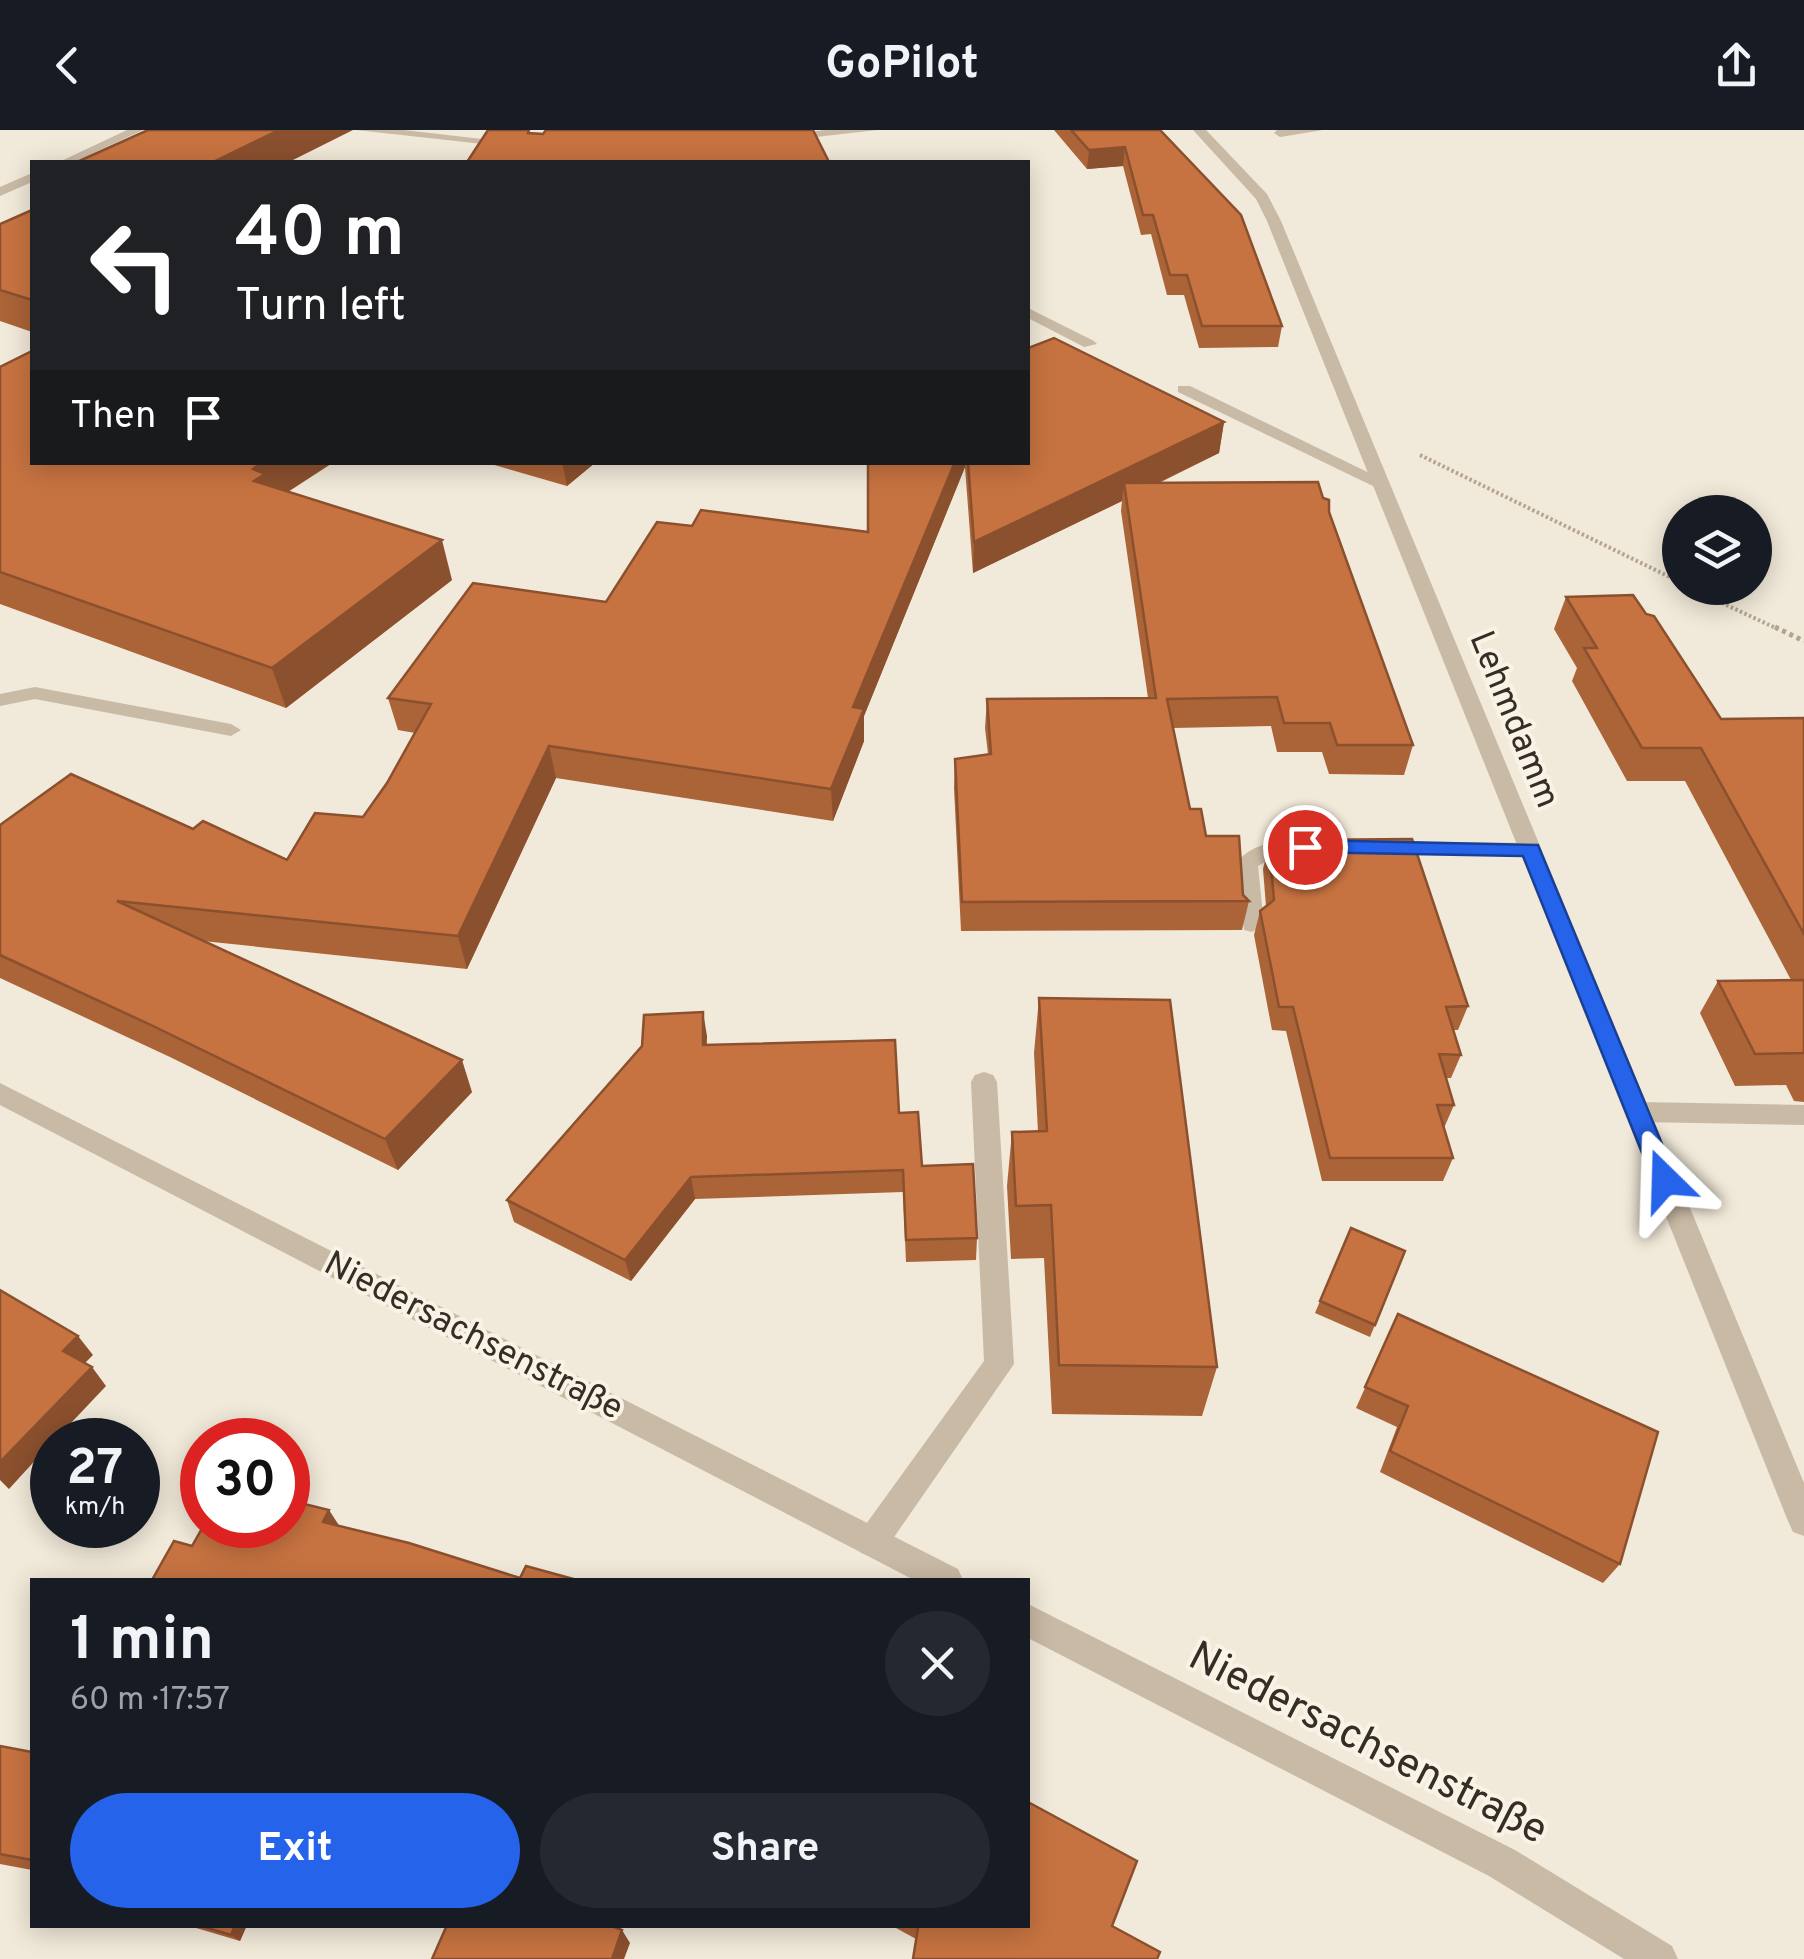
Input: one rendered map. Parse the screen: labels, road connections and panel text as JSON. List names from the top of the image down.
{
  "streets": {
    "street": ["Lehmdamm", "Niedersachsenstraße"]
  },
  "page": {
    "header": "GoPilot",
    "turn": ["40 m", "Turn left"],
    "then": "Then",
    "speed": "27 km/h",
    "limit": "30",
    "heading": ["1 min", "60 m · 17:57"],
    "buttons": ["Exit", "Share"]
  }
}
